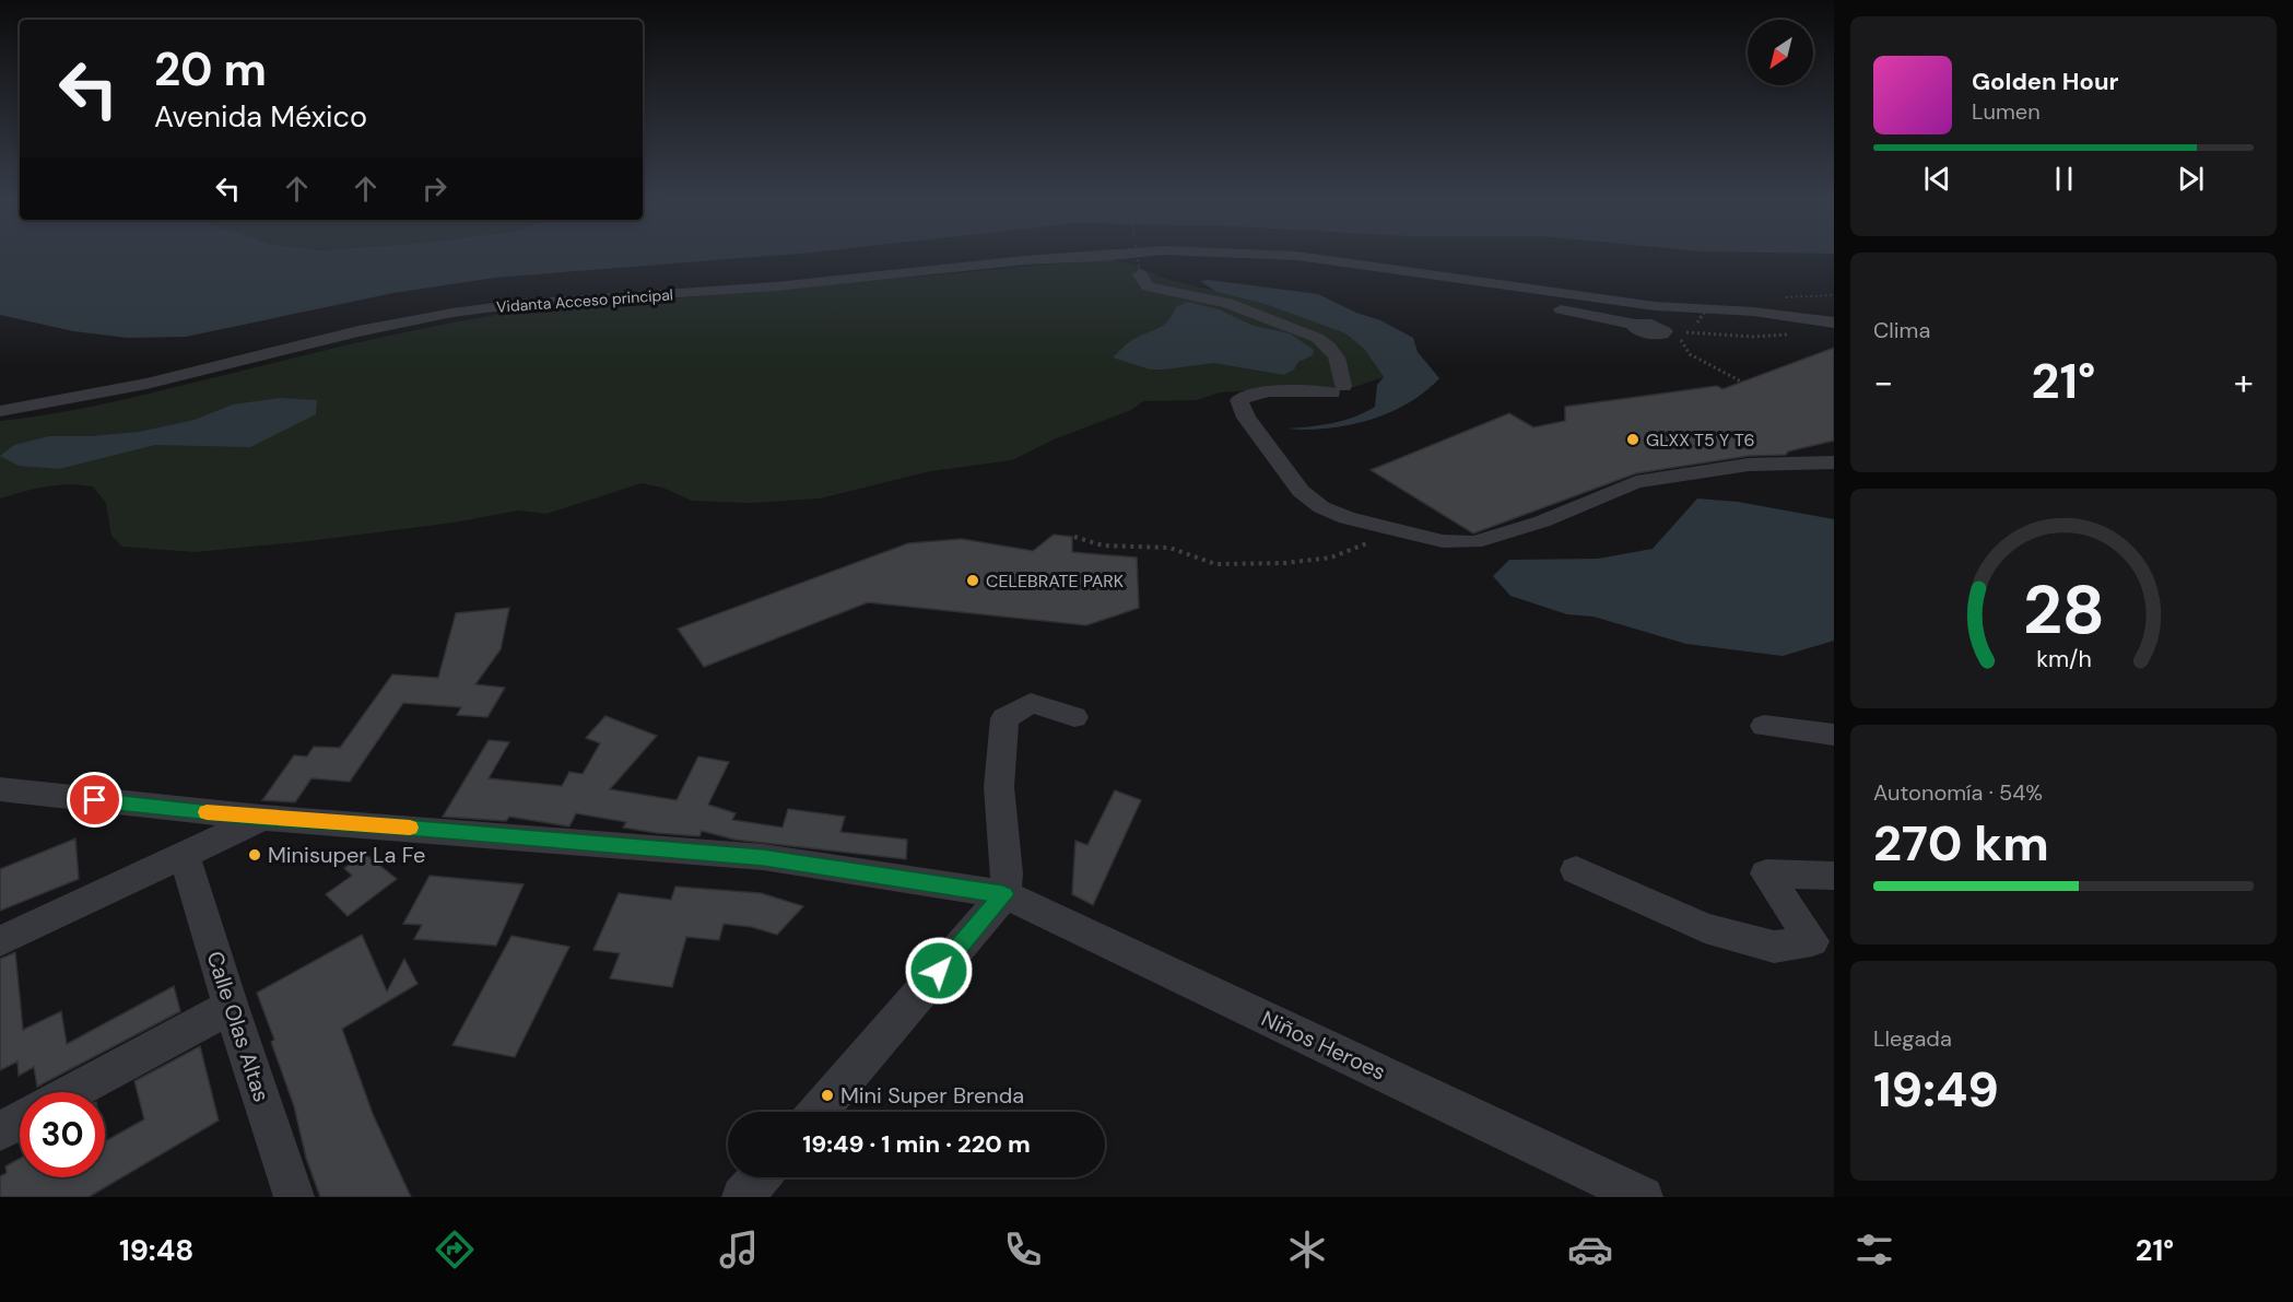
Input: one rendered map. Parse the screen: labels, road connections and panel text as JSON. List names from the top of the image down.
{
  "streets": {
    "street": ["Vidanta Acceso principal", "Calle Olas Altas", "Niños Heroes"]
  },
  "places": [
    "GLXX T5 Y T6",
    "CELEBRATE PARK",
    "Minisuper La Fe",
    "Mini Super Brenda"
  ],
  "north": "bottom left",
  "page": {
    "turn": ["20 m", "Avenida México"],
    "song": ["Golden Hour", "Lumen"],
    "tile": [
      "Clima",
      ["Autonomía · 54%", "270 km"],
      ["Llegada", "19:49"]
    ],
    "heat": ["−", "21°", "+"],
    "limit": "30",
    "trip": "19:49 · 1 min · 220 m",
    "tabs": ["19:48", "21°"],
    "gauge": ["28", "km/h"]
  }
}
